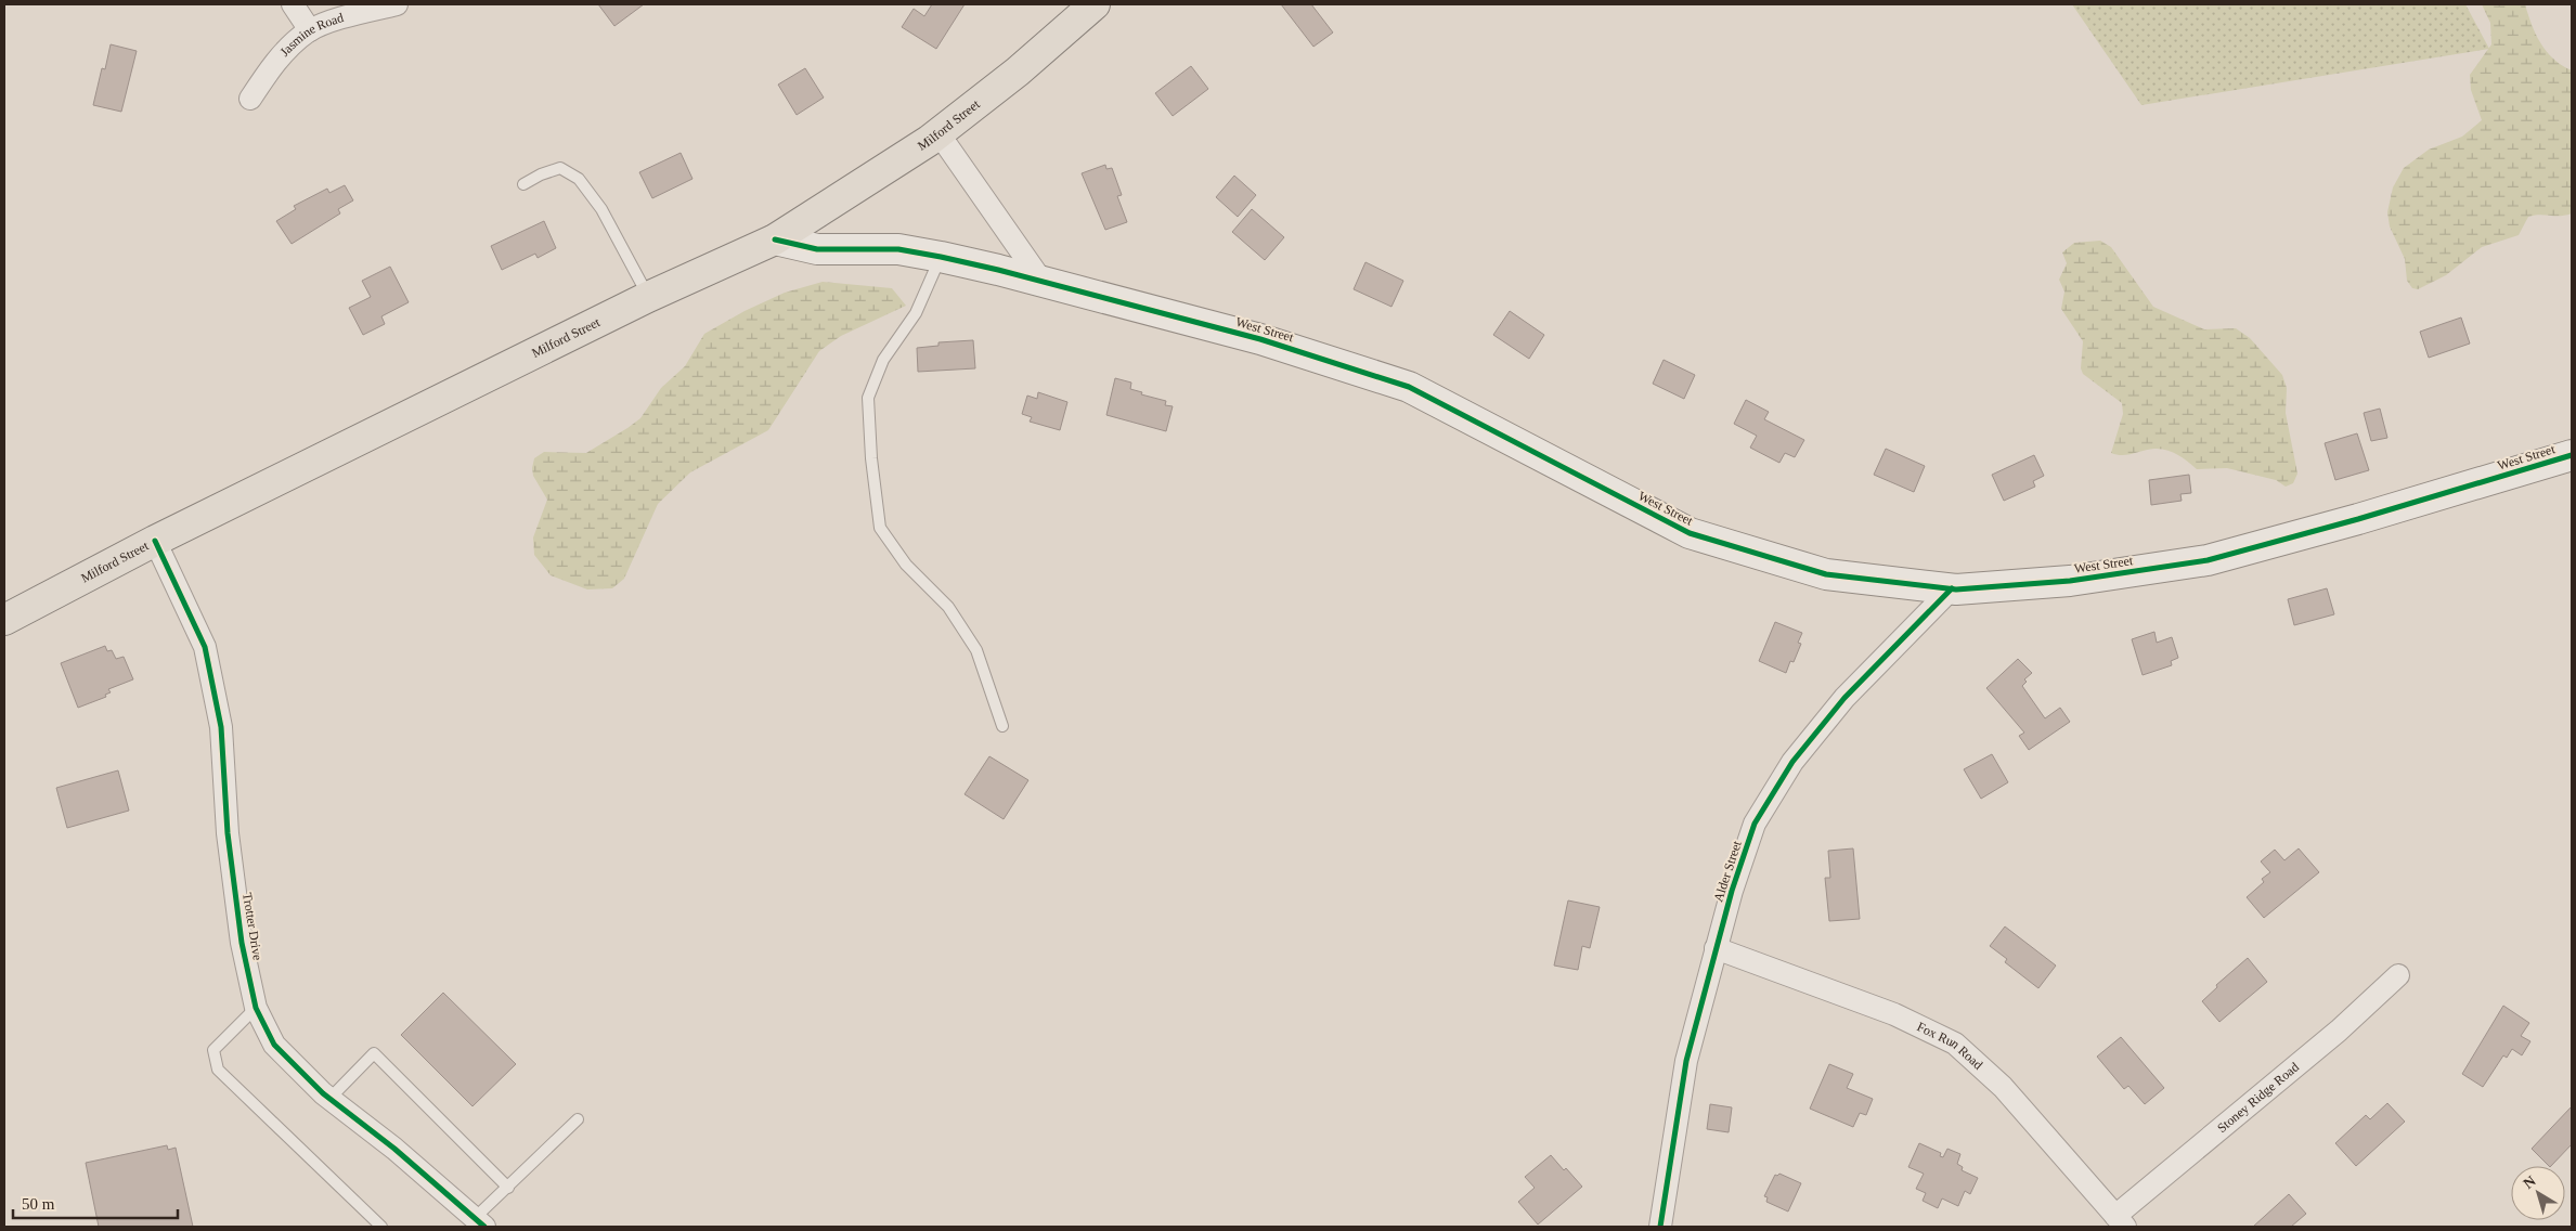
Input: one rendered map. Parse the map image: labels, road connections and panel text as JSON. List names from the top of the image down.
{
  "streets": {
    "main road": ["Milford Street"],
    "street": [
      "Jasmine Road",
      "West Street",
      "Alder Street",
      "Trotter Drive",
      "Fox Run Road",
      "Stoney Ridge Road"
    ]
  },
  "crossings": [
    ["Milford Street", "West Street"],
    ["Milford Street", "Trotter Drive"],
    ["West Street", "Alder Street"],
    ["Alder Street", "Fox Run Road"],
    ["Fox Run Road", "Stoney Ridge Road"]
  ],
  "scale_bar": "50 m",
  "north": "top left"
}
